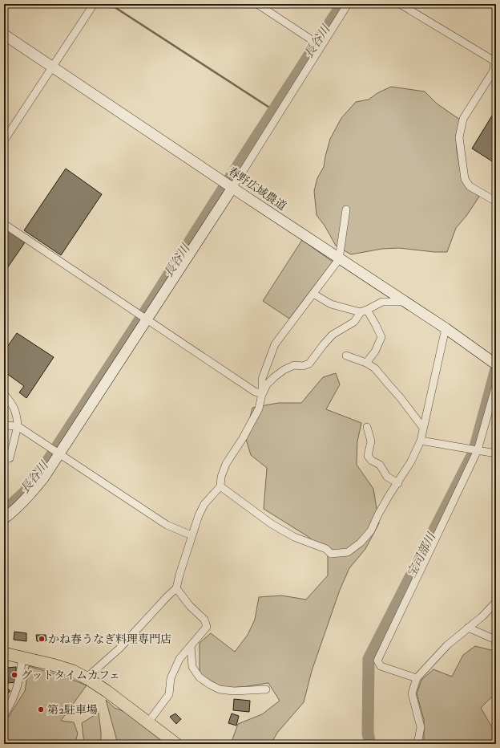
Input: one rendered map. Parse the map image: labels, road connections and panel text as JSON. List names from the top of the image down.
{
  "streets": {
    "street": ["春野広域農道"]
  },
  "water": ["長谷川", "宝司部川"],
  "places": ["かね春うなぎ料理専門店", "グットタイムカフェ", "第2駐車場"]
}
